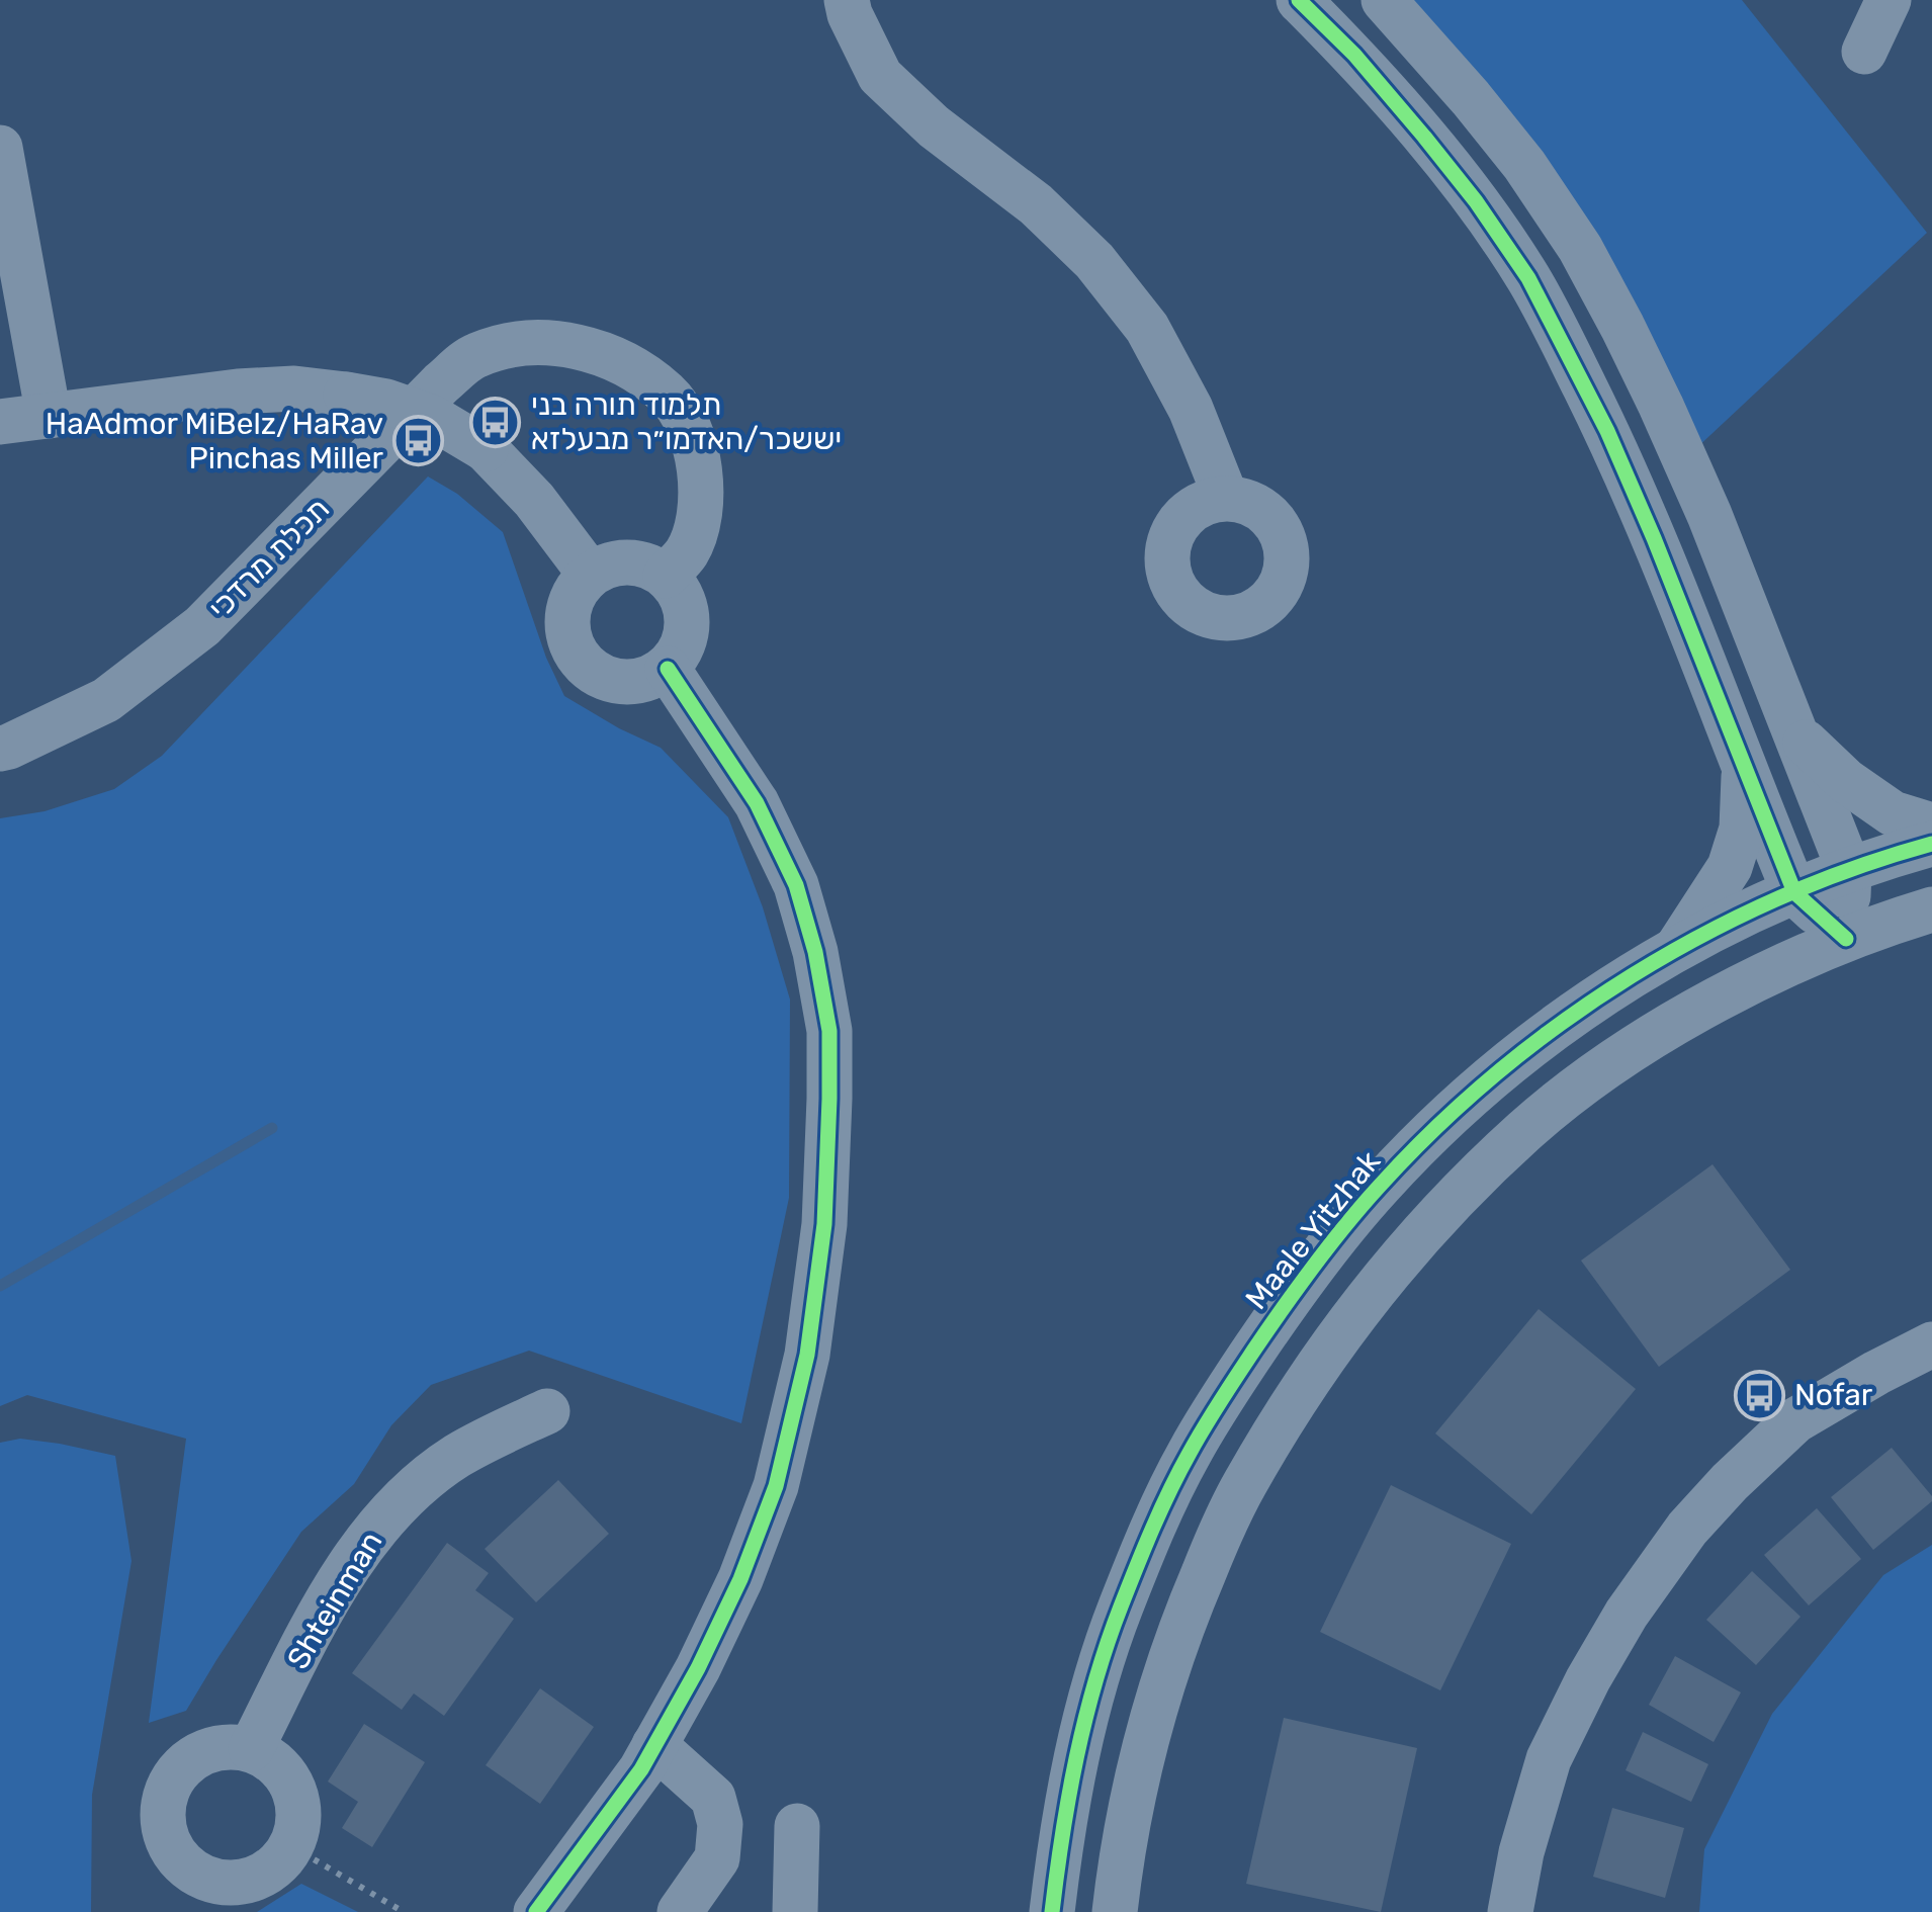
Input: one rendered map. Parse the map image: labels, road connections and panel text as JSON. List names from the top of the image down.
{
  "streets": {
    "street": ["תכלת מרדכי", "Maale Yitzhak", "Shteinman"]
  },
  "places": {
    "bus stop": ["תלמוד תורה בני יששכר/האדמו״ר מבעלזא", "HaAdmor MiBelz/HaRav Pinchas Miller", "Nofar"]
  }
}
